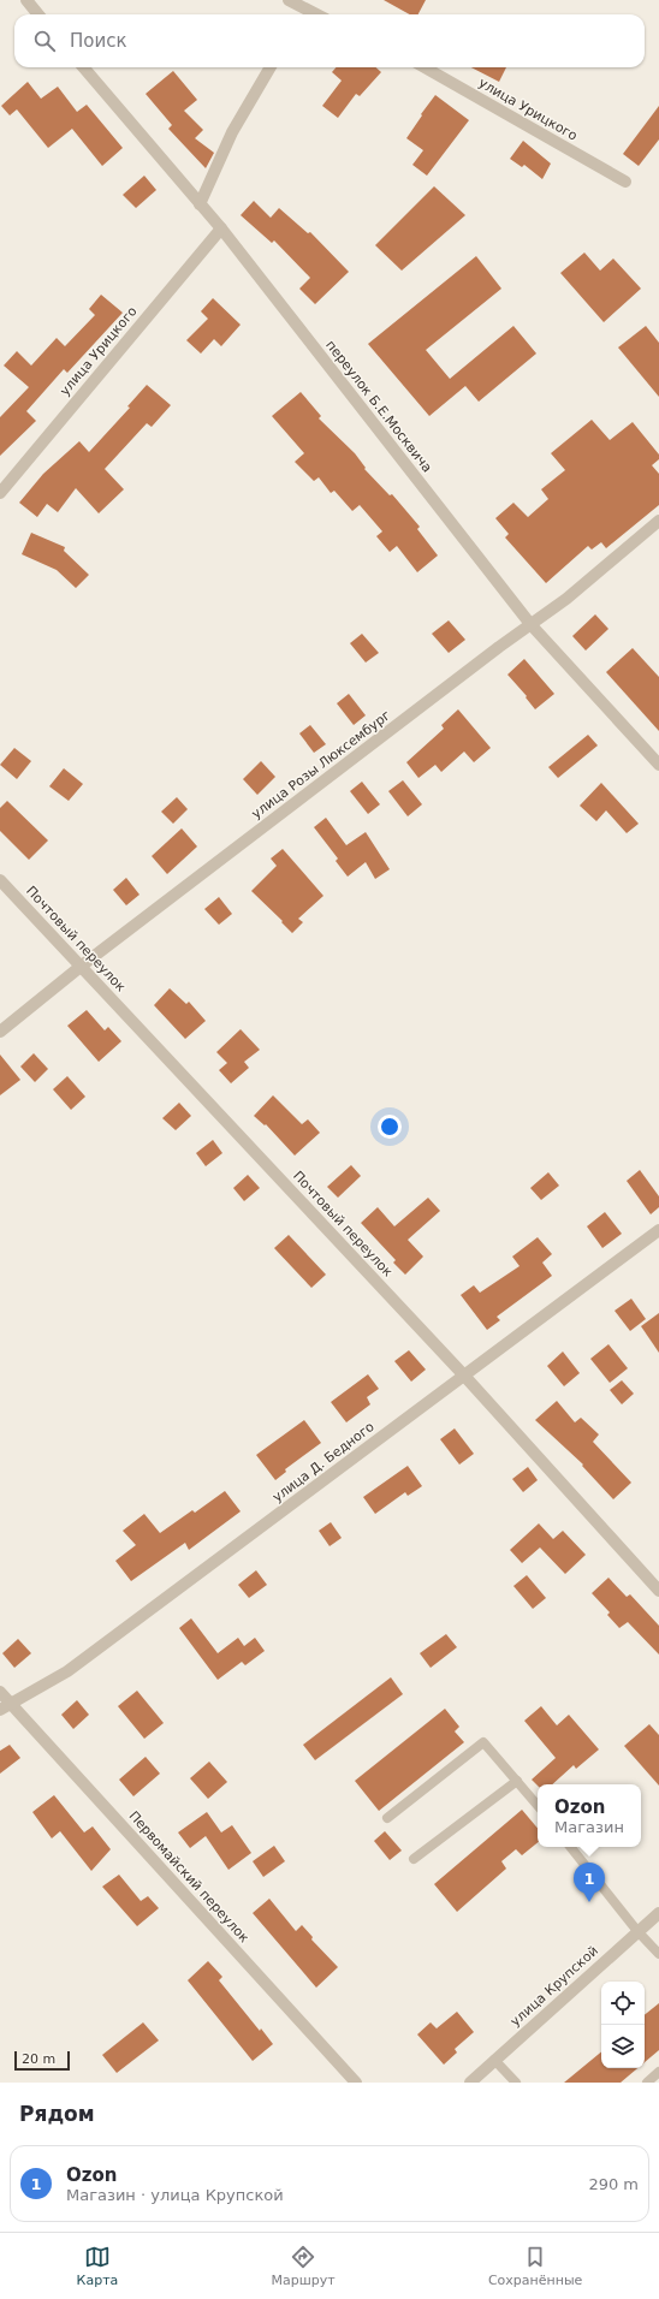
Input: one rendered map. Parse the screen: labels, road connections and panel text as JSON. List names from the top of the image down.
{
  "streets": {
    "street": [
      "улица Урицкого",
      "переулок Б.Е.Москвича",
      "улица Розы Люксембург",
      "Почтовый переулок",
      "улица Д. Бедного",
      "Первомайский переулок",
      "улица Крупской"
    ]
  },
  "crossings": [
    ["улица Урицкого", "переулок Б.Е.Москвича"],
    ["переулок Б.Е.Москвича", "улица Розы Люксембург"],
    ["улица Розы Люксембург", "Почтовый переулок"],
    ["Почтовый переулок", "улица Д. Бедного"],
    ["улица Д. Бедного", "Первомайский переулок"]
  ],
  "scale_bar": "20 m",
  "page": {
    "search": "Поиск",
    "popup": ["Ozon", "Магазин"],
    "pins": "1",
    "scale": "20 m",
    "heading": "Рядом",
    "list": [
      {
        "mark": "1",
        "name": "Ozon",
        "note": "Магазин · улица Крупской",
        "value": "290 m"
      }
    ],
    "nav": ["Карта", "Маршрут", "Сохранённые"]
  }
}
